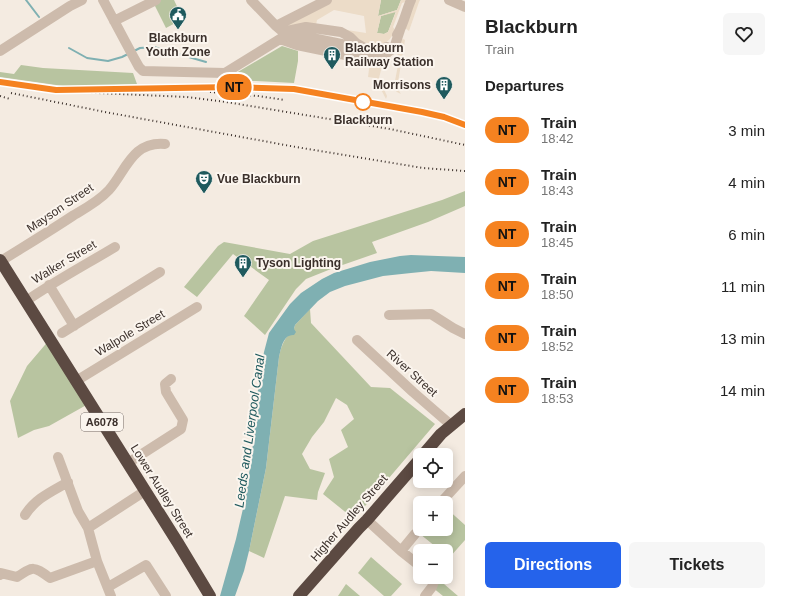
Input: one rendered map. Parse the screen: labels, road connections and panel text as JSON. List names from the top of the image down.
{
  "streets": {
    "highway": ["A6078", "Lower Audley Street", "Higher Audley Street"],
    "street": [
      "Mayson Street",
      "Walker Street",
      "Walpole Street",
      "River Street"
    ]
  },
  "crossings": [
    ["Mayson Street", "Lower Audley Street"],
    ["Walker Street", "Lower Audley Street"],
    ["Walpole Street", "Lower Audley Street"]
  ],
  "water": ["Leeds and Liverpool Canal"],
  "places": {
    "public building": ["Blackburn Youth Zone"],
    "building": ["Blackburn Railway Station", "Morrisons", "Tyson Lighting"],
    "other": ["Blackburn"],
    "theatre": ["Vue Blackburn"]
  },
  "page": {
    "on_map": "NT",
    "heading": [
      ["Blackburn", "Train"],
      "Departures"
    ],
    "list": [
      {
        "mark": "NT",
        "name": "Train",
        "note": "18:42",
        "value": "3 min"
      },
      {
        "mark": "NT",
        "name": "Train",
        "note": "18:43",
        "value": "4 min"
      },
      {
        "mark": "NT",
        "name": "Train",
        "note": "18:45",
        "value": "6 min"
      },
      {
        "mark": "NT",
        "name": "Train",
        "note": "18:50",
        "value": "11 min"
      },
      {
        "mark": "NT",
        "name": "Train",
        "note": "18:52",
        "value": "13 min"
      },
      {
        "mark": "NT",
        "name": "Train",
        "note": "18:53",
        "value": "14 min"
      }
    ],
    "map_buttons": ["+", "−"],
    "buttons": ["Directions", "Tickets"]
  }
}
